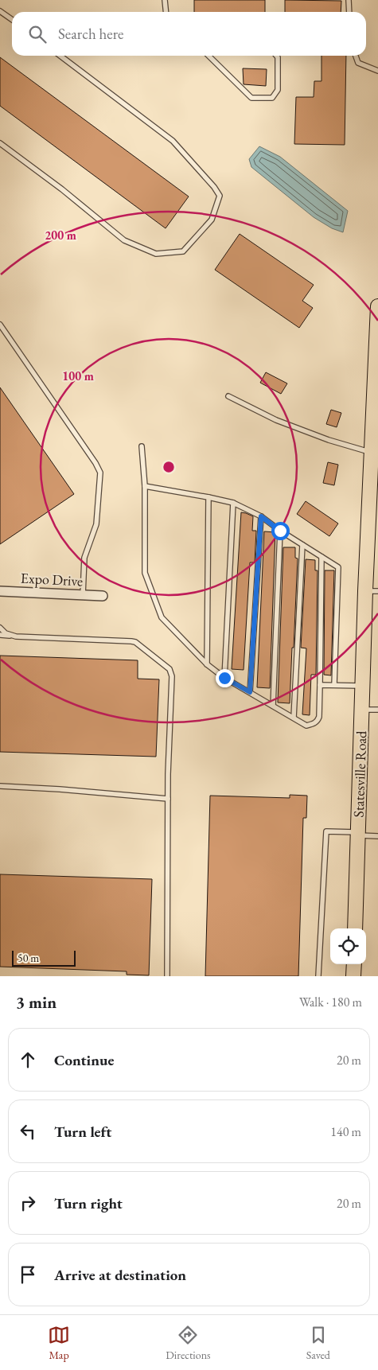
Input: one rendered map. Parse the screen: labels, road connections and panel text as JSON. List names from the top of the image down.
{
  "streets": {
    "main road": ["Statesville Road"],
    "street": ["Expo Drive"]
  },
  "scale_bar": "50 m",
  "page": {
    "search": "Search here",
    "scale": "50 m",
    "heading": ["3 min", "Walk · 180 m"],
    "list": [
      ["Continue", "20 m"],
      ["Turn left", "140 m"],
      ["Turn right", "20 m"],
      "Arrive at destination"
    ],
    "nav": ["Map", "Directions", "Saved"]
  },
  "rings": ["200 m", "100 m"]
}
